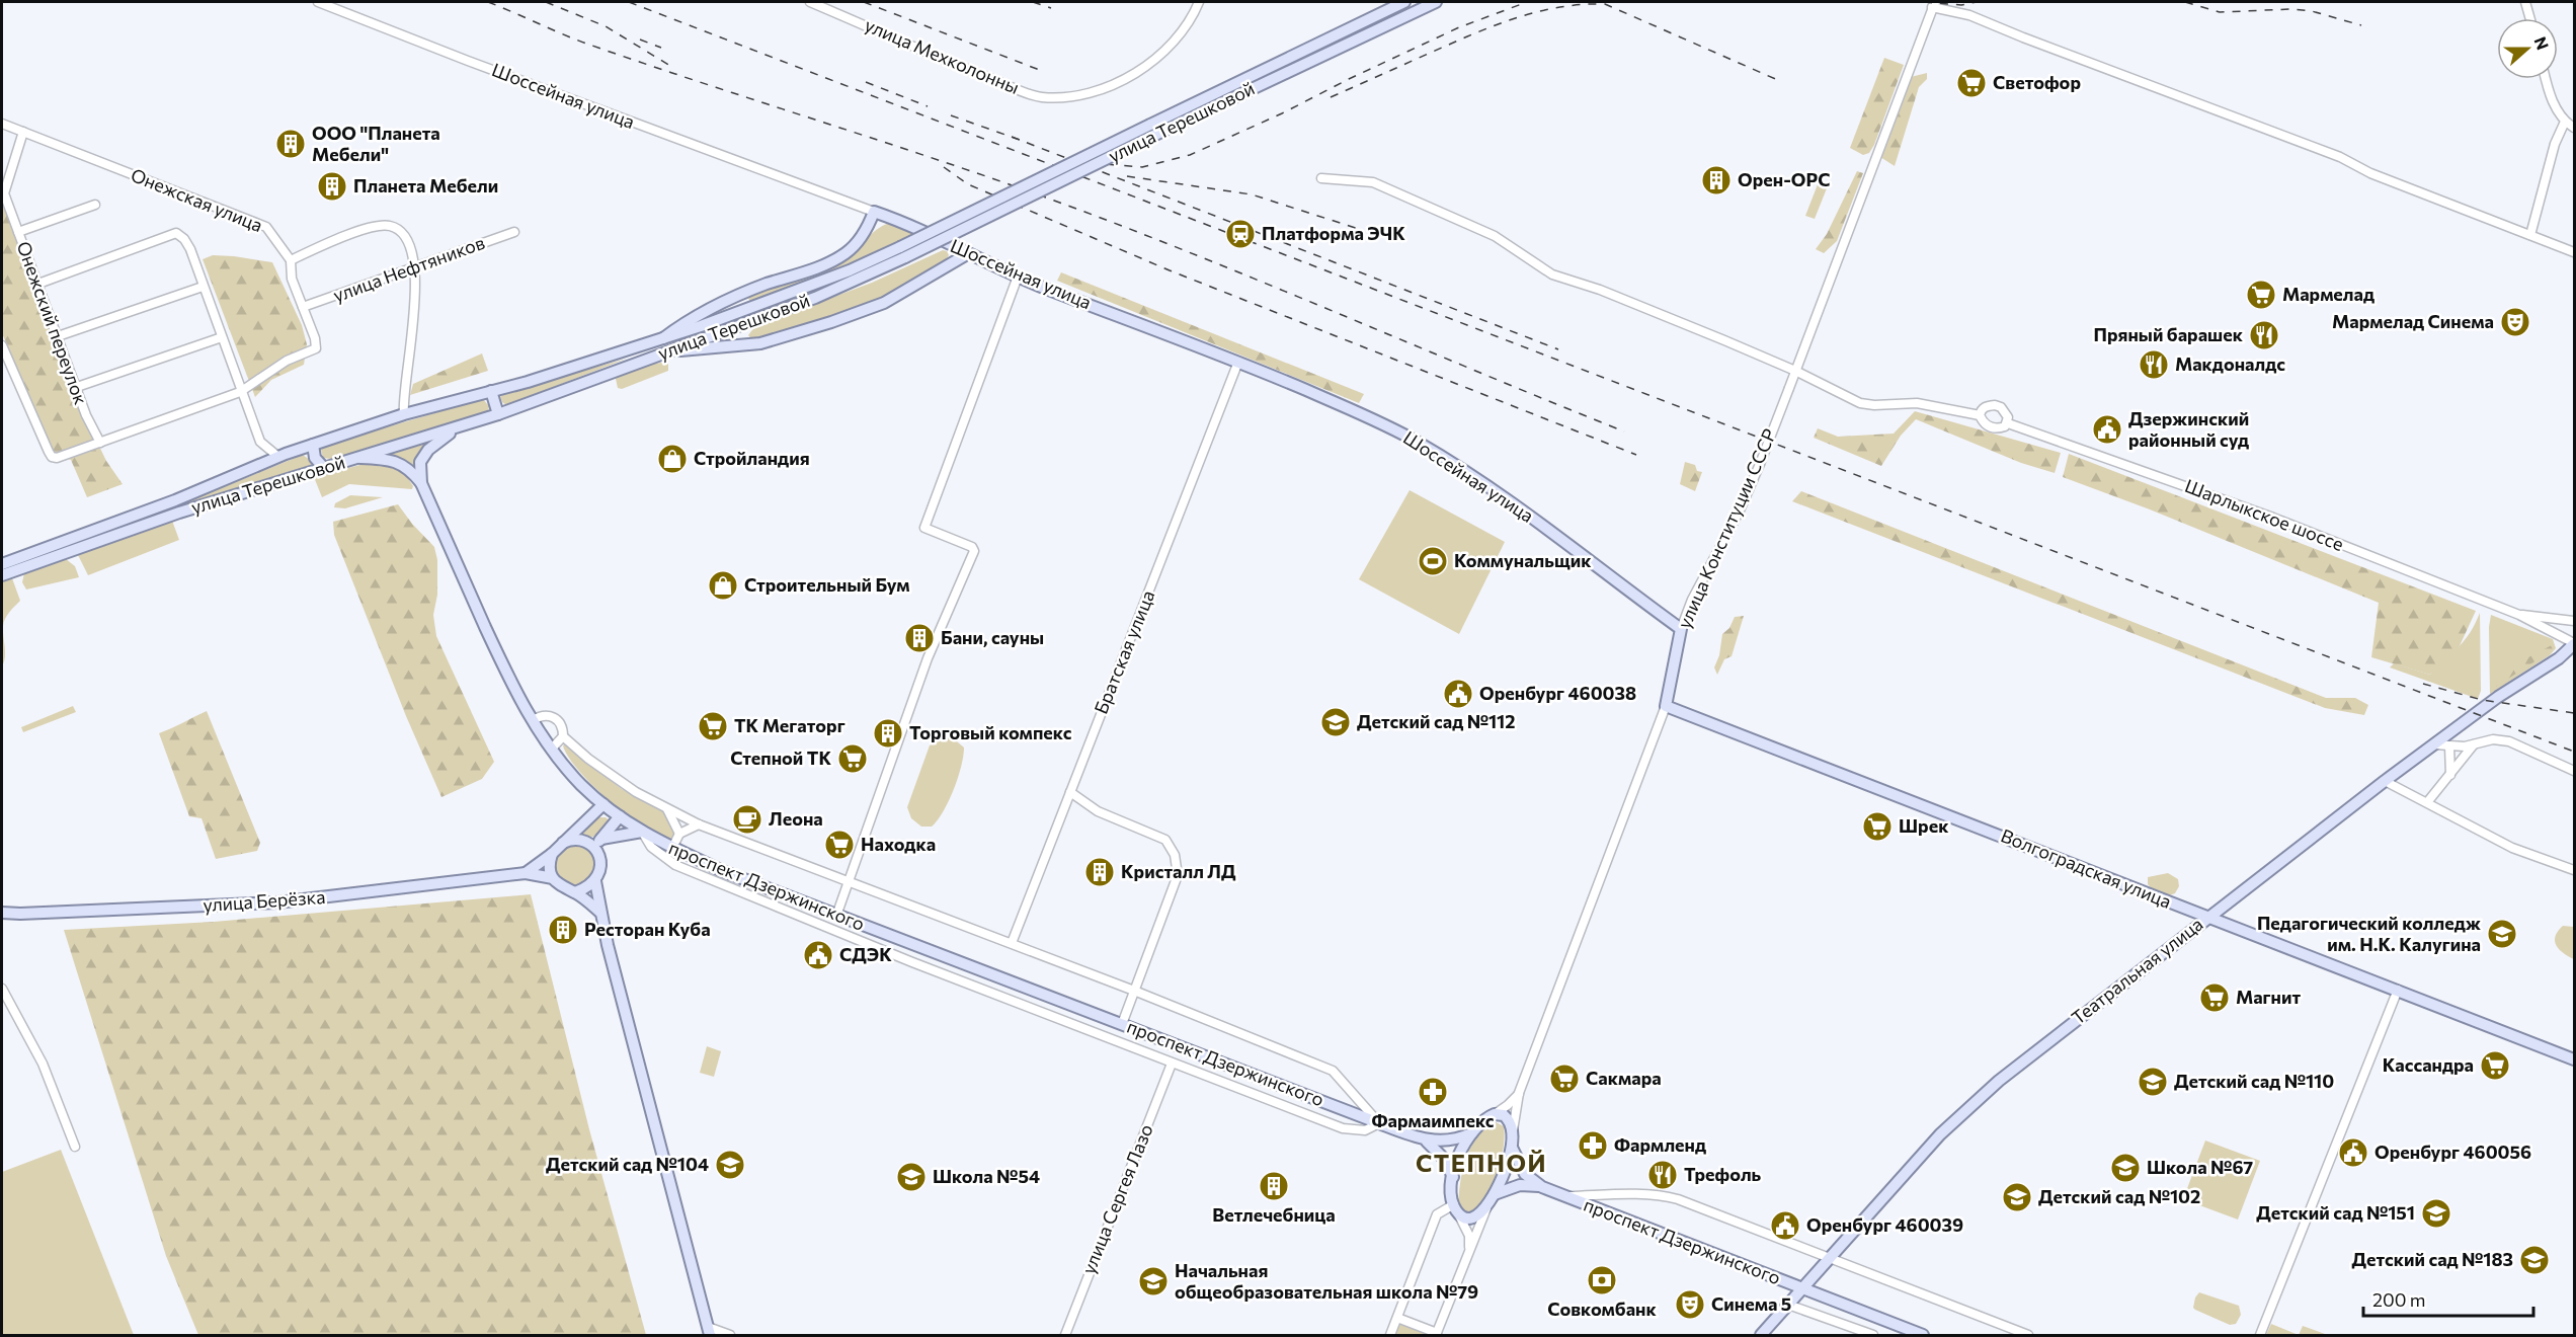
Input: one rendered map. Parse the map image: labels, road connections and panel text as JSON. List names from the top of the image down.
{
  "streets": {
    "main road": [
      "Шоссейная улица",
      "улица Терешковой",
      "улица Конституции СССР",
      "Волгоградская улица",
      "проспект Дзержинского",
      "улица Берёзка",
      "Театральная улица"
    ],
    "street": [
      "улица Мехколонны",
      "Онежская улица",
      "улица Нефтяников",
      "Онежский переулок",
      "Шарлыкское шоссе",
      "Братская улица",
      "улица Сергея Лазо"
    ]
  },
  "crossings": [
    ["Шоссейная улица", "улица Конституции СССР"],
    ["Шоссейная улица", "Братская улица"],
    ["Онежская улица", "улица Нефтяников"],
    ["Онежская улица", "Онежский переулок"],
    ["Шарлыкское шоссе", "Театральная улица"],
    ["улица Конституции СССР", "Волгоградская улица"],
    ["Волгоградская улица", "Театральная улица"],
    ["проспект Дзержинского", "Театральная улица"]
  ],
  "districts": ["СТЕПНОЙ"],
  "places": {
    "supermarket": [
      "Светофор",
      "Мармелад",
      "ТК Мегаторг",
      "Степной ТК",
      "Шрек",
      "Находка",
      "Магнит",
      "Кассандра",
      "Сакмара"
    ],
    "building": [
      "ООО \"Планета Мебели\"",
      "Орен-ОРС",
      "Планета Мебели",
      "Бани, сауны",
      "Торговый компекс",
      "Кристалл ЛД",
      "Ресторан Куба",
      "Ветлечебница"
    ],
    "station": ["Платформа ЭЧК"],
    "theatre": ["Мармелад Синема", "Синема 5"],
    "restaurant": ["Пряный барашек", "Макдоналдс", "Трефоль"],
    "public building": [
      "Дзержинский районный суд",
      "Оренбург 460038",
      "СДЭК",
      "Оренбург 460056",
      "Оренбург 460039"
    ],
    "shop": ["Стройландия", "Строительный Бум"],
    "sports": ["Коммунальщик"],
    "school or university": [
      "Детский сад №112",
      "Педагогический колледж им. Н.К. Калугина",
      "Детский сад №110",
      "Детский сад №104",
      "Школа №67",
      "Школа №54",
      "Детский сад №102",
      "Детский сад №151",
      "Детский сад №183",
      "Начальная общеобразовательная школа №79"
    ],
    "cafe": ["Леона"],
    "pharmacy": ["Фармаимпекс", "Фармленд"],
    "bank": ["Совкомбанк"]
  },
  "scale_bar": "200 m",
  "north": "right"
}
